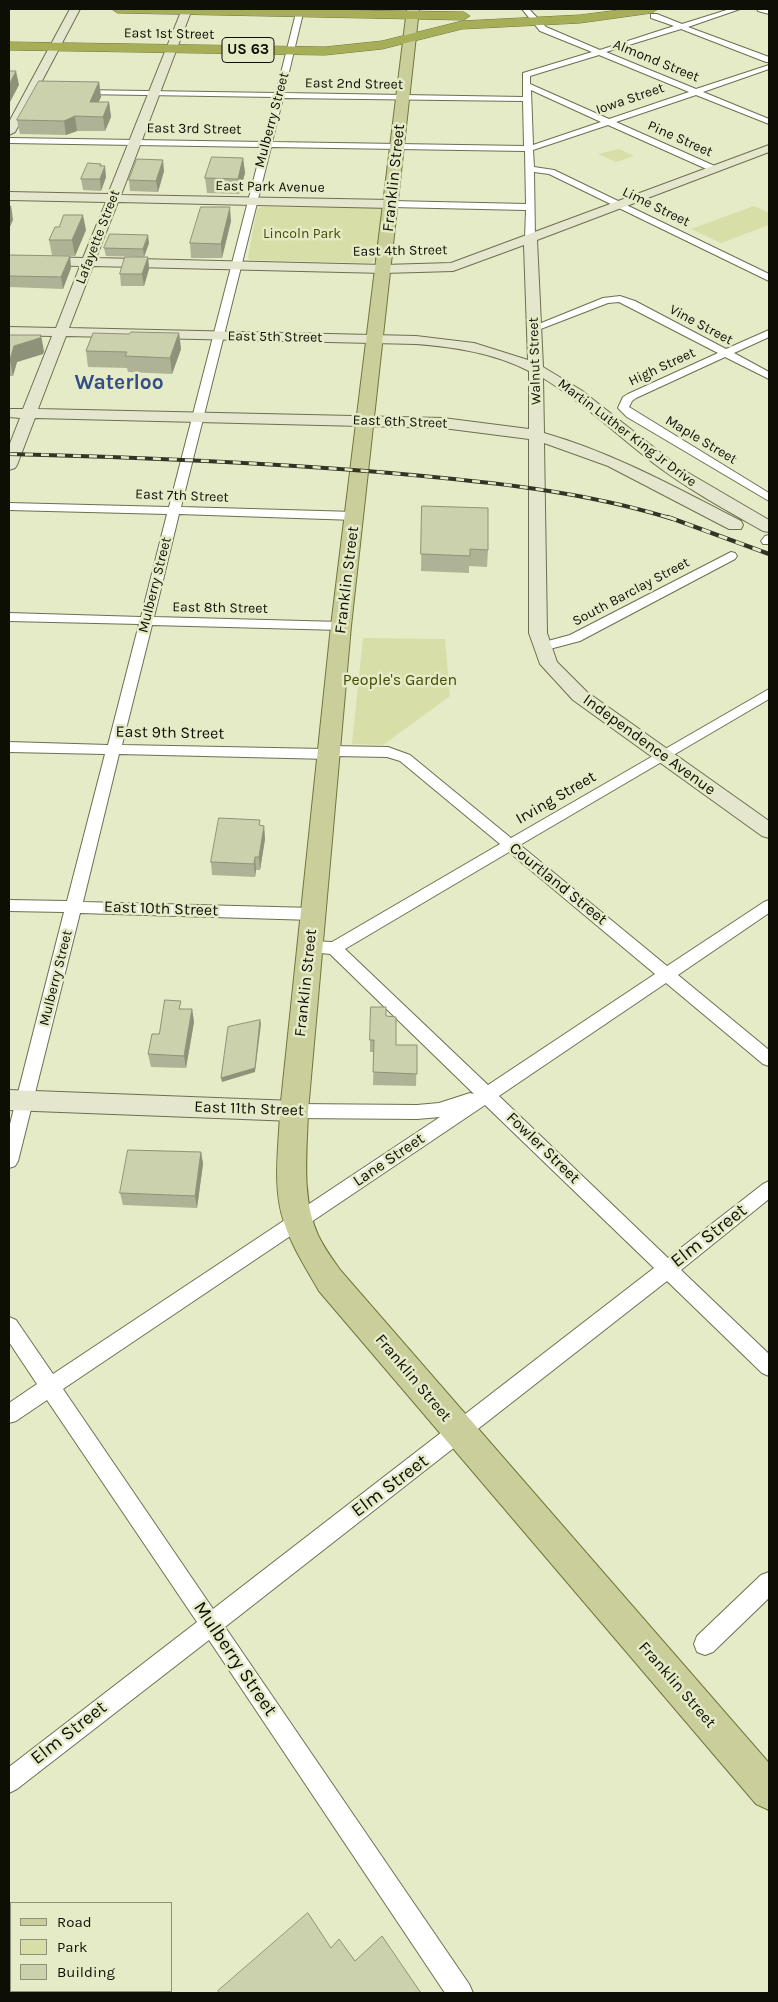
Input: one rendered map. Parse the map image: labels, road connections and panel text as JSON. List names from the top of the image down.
{
  "streets": {
    "highway": ["East 1st Street", "US 63"],
    "main road": ["Franklin Street"],
    "street": [
      "Almond Street",
      "East 2nd Street",
      "Iowa Street",
      "Mulberry Street",
      "East 3rd Street",
      "Pine Street",
      "East Park Avenue",
      "Lime Street",
      "Lafayette Street",
      "East 4th Street",
      "Vine Street",
      "East 5th Street",
      "Walnut Street",
      "High Street",
      "East 6th Street",
      "Martin Luther King Jr Drive",
      "Maple Street",
      "East 7th Street",
      "South Barclay Street",
      "East 8th Street",
      "East 9th Street",
      "Independence Avenue",
      "Irving Street",
      "Courtland Street",
      "East 10th Street",
      "East 11th Street",
      "Fowler Street",
      "Lane Street",
      "Elm Street"
    ]
  },
  "crossings": [
    ["East 1st Street", "US 63"],
    ["East 1st Street", "Almond Street"],
    ["East 1st Street", "Mulberry Street"],
    ["East 1st Street", "Franklin Street"],
    ["East 1st Street", "Lafayette Street"],
    ["US 63", "Almond Street"],
    ["US 63", "Mulberry Street"],
    ["US 63", "Franklin Street"],
    ["US 63", "Lafayette Street"],
    ["Almond Street", "Iowa Street"],
    ["East 2nd Street", "Mulberry Street"],
    ["East 2nd Street", "Franklin Street"],
    ["East 2nd Street", "Lafayette Street"],
    ["East 2nd Street", "Walnut Street"],
    ["Iowa Street", "East 3rd Street"],
    ["Iowa Street", "Pine Street"],
    ["Iowa Street", "Walnut Street"],
    ["Mulberry Street", "East 3rd Street"],
    ["Mulberry Street", "East Park Avenue"],
    ["Mulberry Street", "East 4th Street"],
    ["Mulberry Street", "East 5th Street"],
    ["Mulberry Street", "East 6th Street"],
    ["Mulberry Street", "East 7th Street"],
    ["Mulberry Street", "East 8th Street"],
    ["Mulberry Street", "East 9th Street"],
    ["Mulberry Street", "East 10th Street"],
    ["Mulberry Street", "East 11th Street"],
    ["Mulberry Street", "Lane Street"],
    ["Mulberry Street", "Elm Street"],
    ["East 3rd Street", "Franklin Street"],
    ["East 3rd Street", "Lafayette Street"],
    ["East 3rd Street", "Walnut Street"],
    ["Pine Street", "East 4th Street"],
    ["Pine Street", "Walnut Street"],
    ["Franklin Street", "East Park Avenue"],
    ["Franklin Street", "East 4th Street"],
    ["Franklin Street", "East 5th Street"],
    ["Franklin Street", "East 6th Street"],
    ["Franklin Street", "East 7th Street"],
    ["Franklin Street", "East 8th Street"],
    ["Franklin Street", "East 9th Street"],
    ["Franklin Street", "Courtland Street"],
    ["Franklin Street", "East 10th Street"],
    ["Franklin Street", "East 11th Street"],
    ["Franklin Street", "Lane Street"],
    ["Franklin Street", "Elm Street"],
    ["East Park Avenue", "Lafayette Street"],
    ["East Park Avenue", "Walnut Street"],
    ["Lime Street", "East 4th Street"],
    ["Lime Street", "Walnut Street"],
    ["Lafayette Street", "East 4th Street"],
    ["Lafayette Street", "East 5th Street"],
    ["Lafayette Street", "East 6th Street"],
    ["East 4th Street", "Walnut Street"],
    ["Vine Street", "Walnut Street"],
    ["Vine Street", "High Street"],
    ["East 5th Street", "Walnut Street"],
    ["East 5th Street", "Martin Luther King Jr Drive"],
    ["Walnut Street", "East 6th Street"],
    ["Walnut Street", "Martin Luther King Jr Drive"],
    ["Walnut Street", "South Barclay Street"],
    ["Walnut Street", "Independence Avenue"],
    ["High Street", "Maple Street"],
    ["East 6th Street", "Martin Luther King Jr Drive"],
    ["South Barclay Street", "Independence Avenue"],
    ["East 9th Street", "Courtland Street"],
    ["Independence Avenue", "Irving Street"],
    ["Irving Street", "Courtland Street"],
    ["Irving Street", "Fowler Street"],
    ["Courtland Street", "Lane Street"],
    ["East 11th Street", "Fowler Street"],
    ["East 11th Street", "Lane Street"],
    ["Fowler Street", "Lane Street"],
    ["Fowler Street", "Elm Street"]
  ],
  "districts": ["Waterloo"],
  "parks": ["Lincoln Park", "People's Garden"],
  "legend": ["Road", "Park", "Building"]
}
